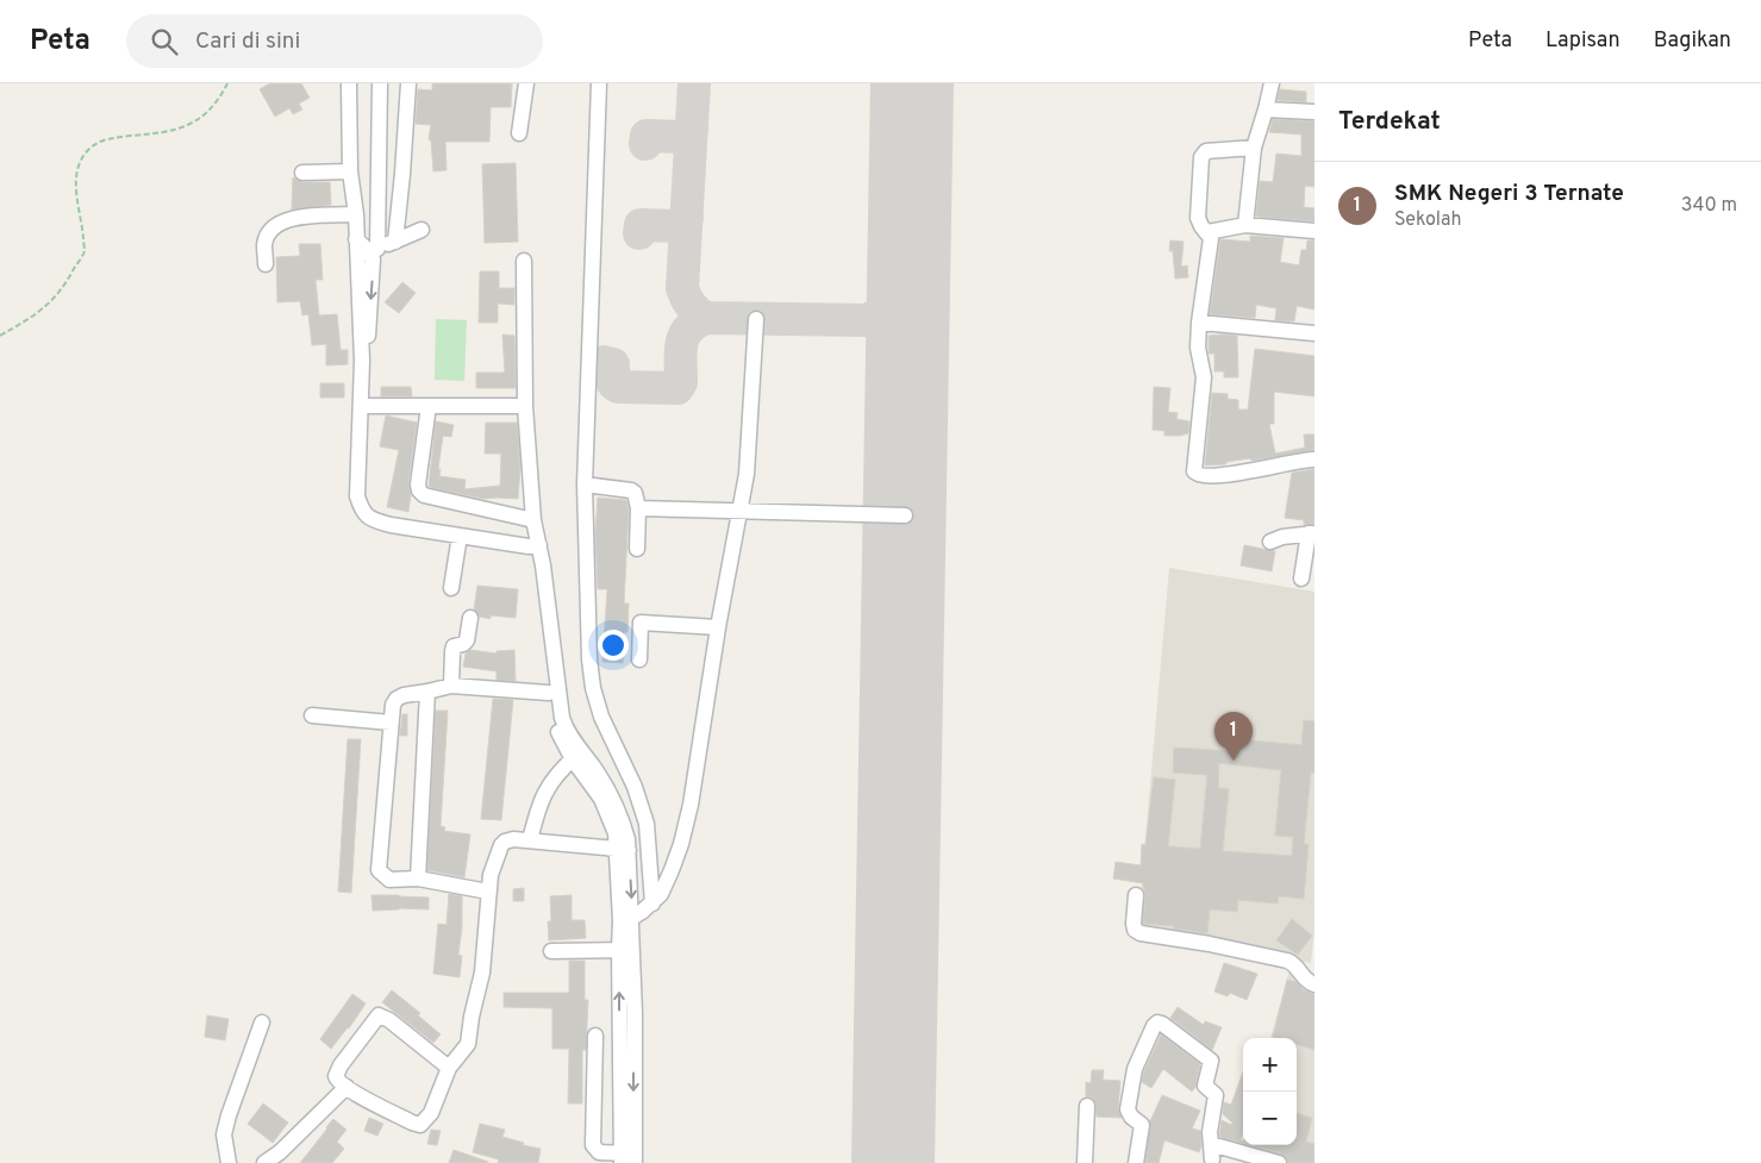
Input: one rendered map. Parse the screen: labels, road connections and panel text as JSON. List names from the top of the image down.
{
  "page": {
    "header": "Peta",
    "search": "Cari di sini",
    "nav": ["Peta", "Lapisan", "Bagikan"],
    "heading": "Terdekat",
    "list": [
      {
        "mark": "1",
        "name": "SMK Negeri 3 Ternate",
        "note": "Sekolah",
        "value": "340 m"
      }
    ],
    "pins": "1",
    "map_buttons": ["+", "−"]
  }
}
